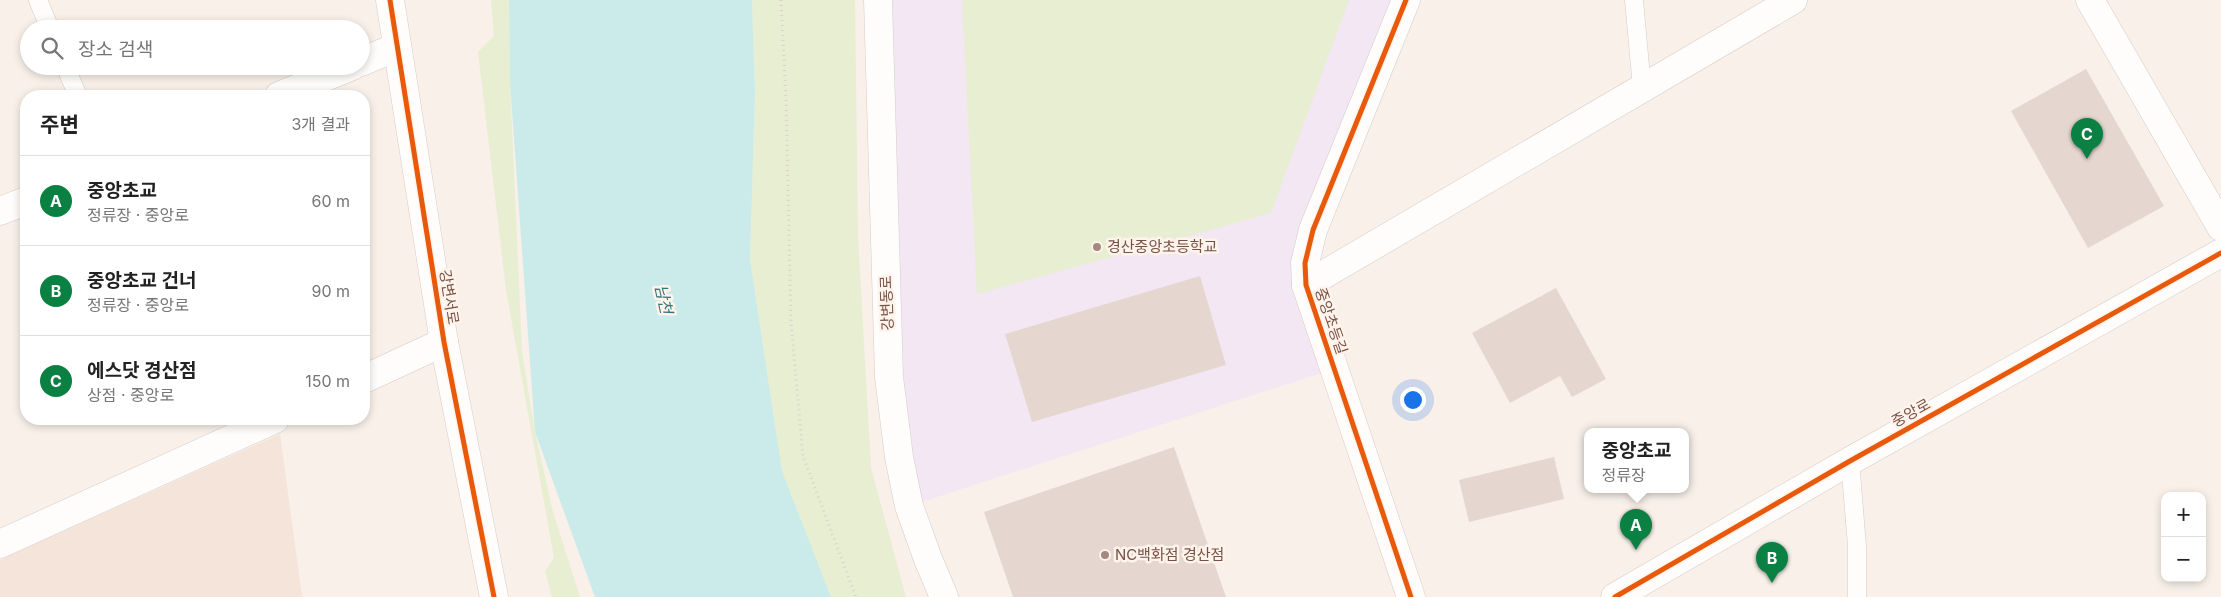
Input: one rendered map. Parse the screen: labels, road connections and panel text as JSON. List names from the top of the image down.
{
  "streets": {
    "street": [
      "강변서로",
      "강변동로",
      "중앙초등길",
      "중앙로"
    ]
  },
  "water": ["남천"],
  "places": ["경산중앙초등학교", "NC백화점 경산점"],
  "page": {
    "search": "장소 검색",
    "heading": ["주변", "3개 결과"],
    "pins": ["C", "A", "B"],
    "list": [
      {
        "mark": "A",
        "name": "중앙초교",
        "note": "정류장 · 중앙로",
        "value": "60 m"
      },
      {
        "mark": "B",
        "name": "중앙초교 건너",
        "note": "정류장 · 중앙로",
        "value": "90 m"
      },
      {
        "mark": "C",
        "name": "에스닷 경산점",
        "note": "상점 · 중앙로",
        "value": "150 m"
      }
    ],
    "popup": ["중앙초교", "정류장"],
    "map_buttons": ["+", "−"]
  }
}
